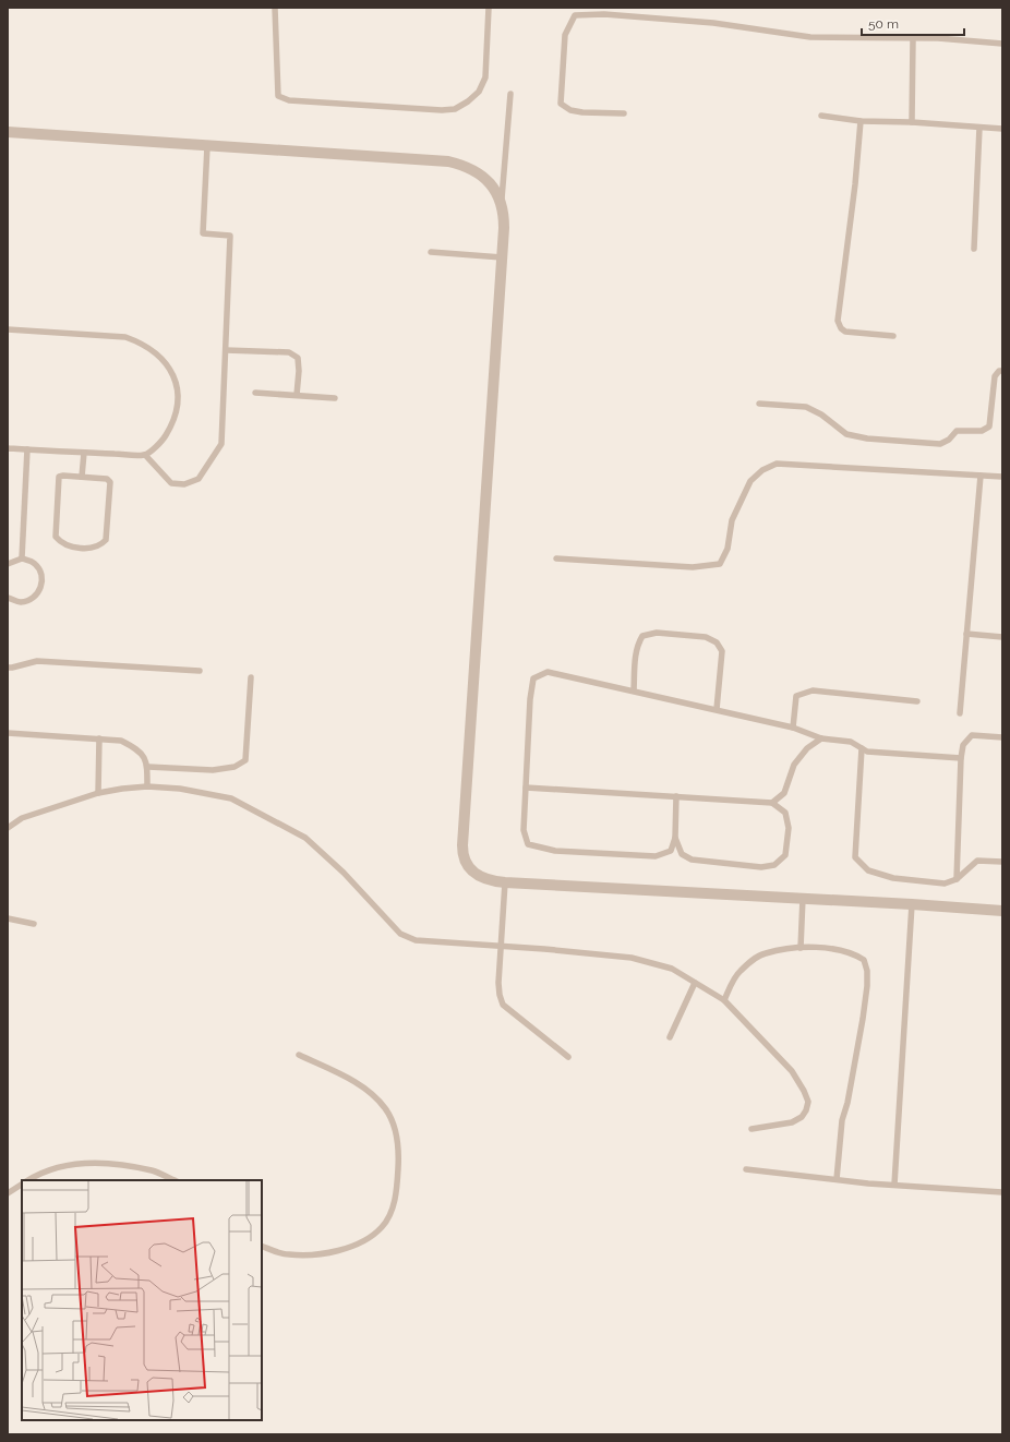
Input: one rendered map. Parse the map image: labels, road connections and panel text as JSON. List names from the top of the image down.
{
  "scale_bar": "50 m"
}
